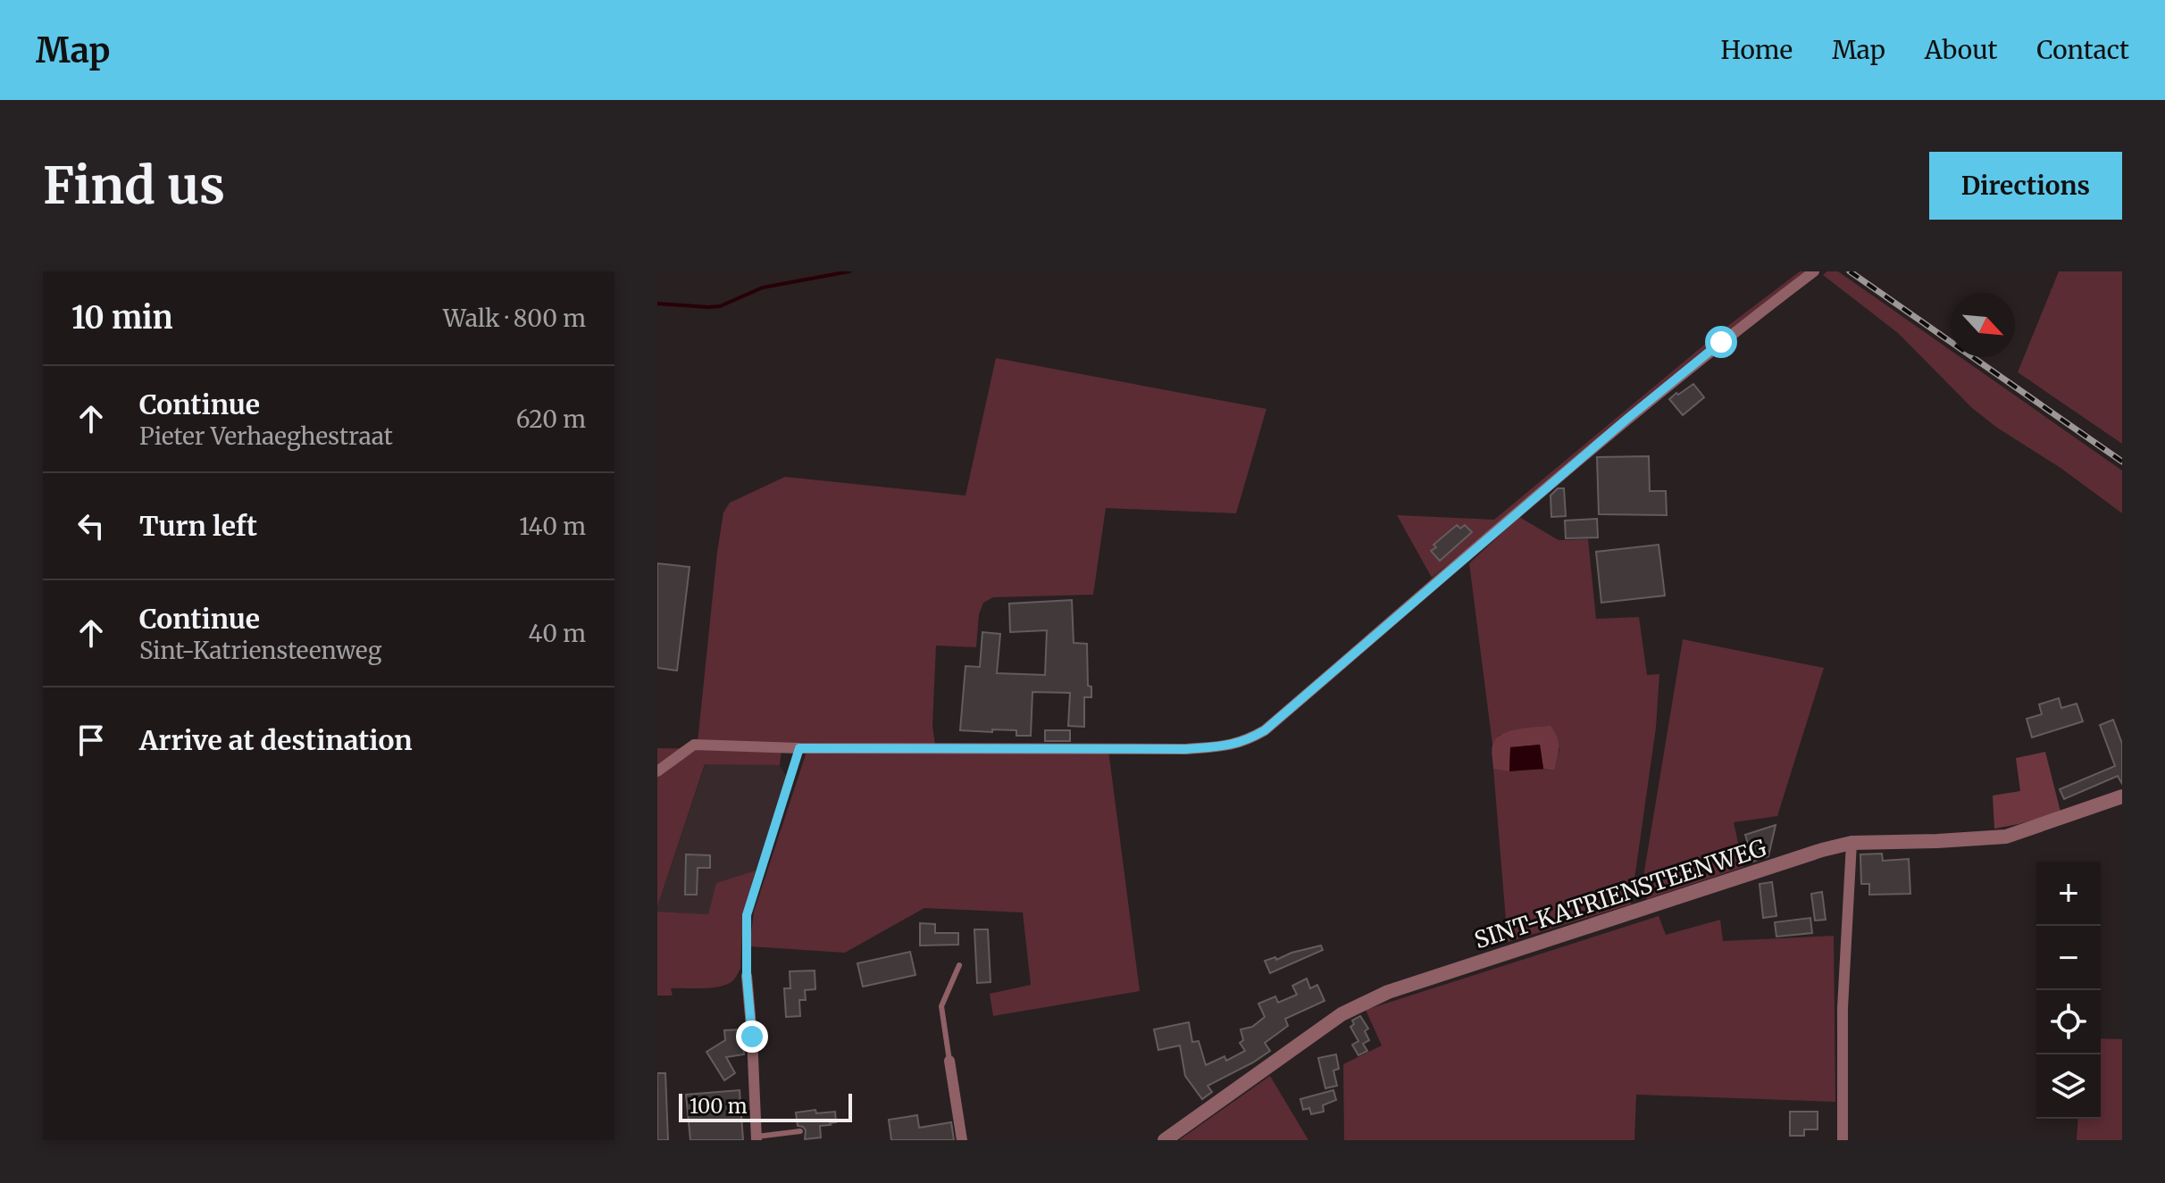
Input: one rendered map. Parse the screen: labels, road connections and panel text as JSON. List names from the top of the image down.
{
  "streets": {
    "street": ["SINT-KATRIENSTEENWEG"]
  },
  "scale_bar": "100 m",
  "north": "bottom right",
  "page": {
    "header": "Map",
    "nav": [
      "Home",
      "Map",
      "About",
      "Contact"
    ],
    "buttons": "Directions",
    "title": "Find us",
    "heading": ["10 min", "Walk · 800 m"],
    "list": [
      ["Continue", "Pieter Verhaeghestraat", "620 m"],
      ["Turn left", "140 m"],
      ["Continue", "Sint-Katriensteenweg", "40 m"],
      "Arrive at destination"
    ],
    "map_buttons": ["+", "−"],
    "scale": "100 m"
  }
}
